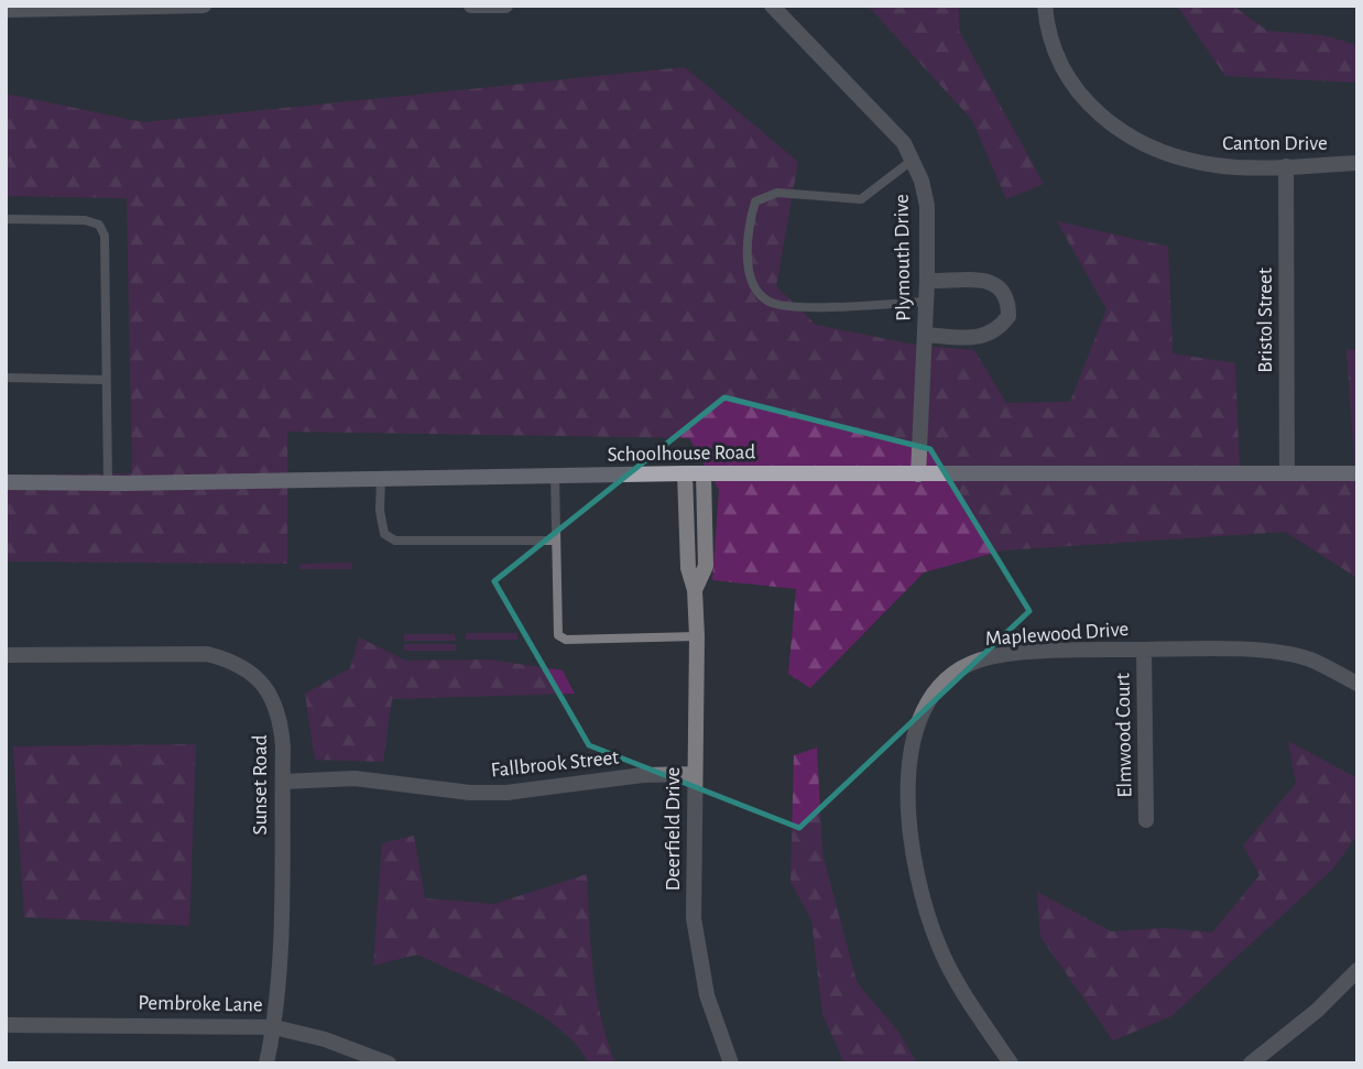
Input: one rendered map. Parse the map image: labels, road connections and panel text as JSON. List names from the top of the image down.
{
  "streets": {
    "street": [
      "Canton Drive",
      "Plymouth Drive",
      "Bristol Street",
      "Schoolhouse Road",
      "Maplewood Drive",
      "Elmwood Court",
      "Fallbrook Street",
      "Sunset Road",
      "Deerfield Drive",
      "Pembroke Lane"
    ]
  },
  "crossings": [
    ["Canton Drive", "Bristol Street"],
    ["Plymouth Drive", "Schoolhouse Road"],
    ["Bristol Street", "Schoolhouse Road"],
    ["Schoolhouse Road", "Deerfield Drive"],
    ["Maplewood Drive", "Elmwood Court"],
    ["Fallbrook Street", "Sunset Road"],
    ["Fallbrook Street", "Deerfield Drive"],
    ["Sunset Road", "Pembroke Lane"]
  ]
}
